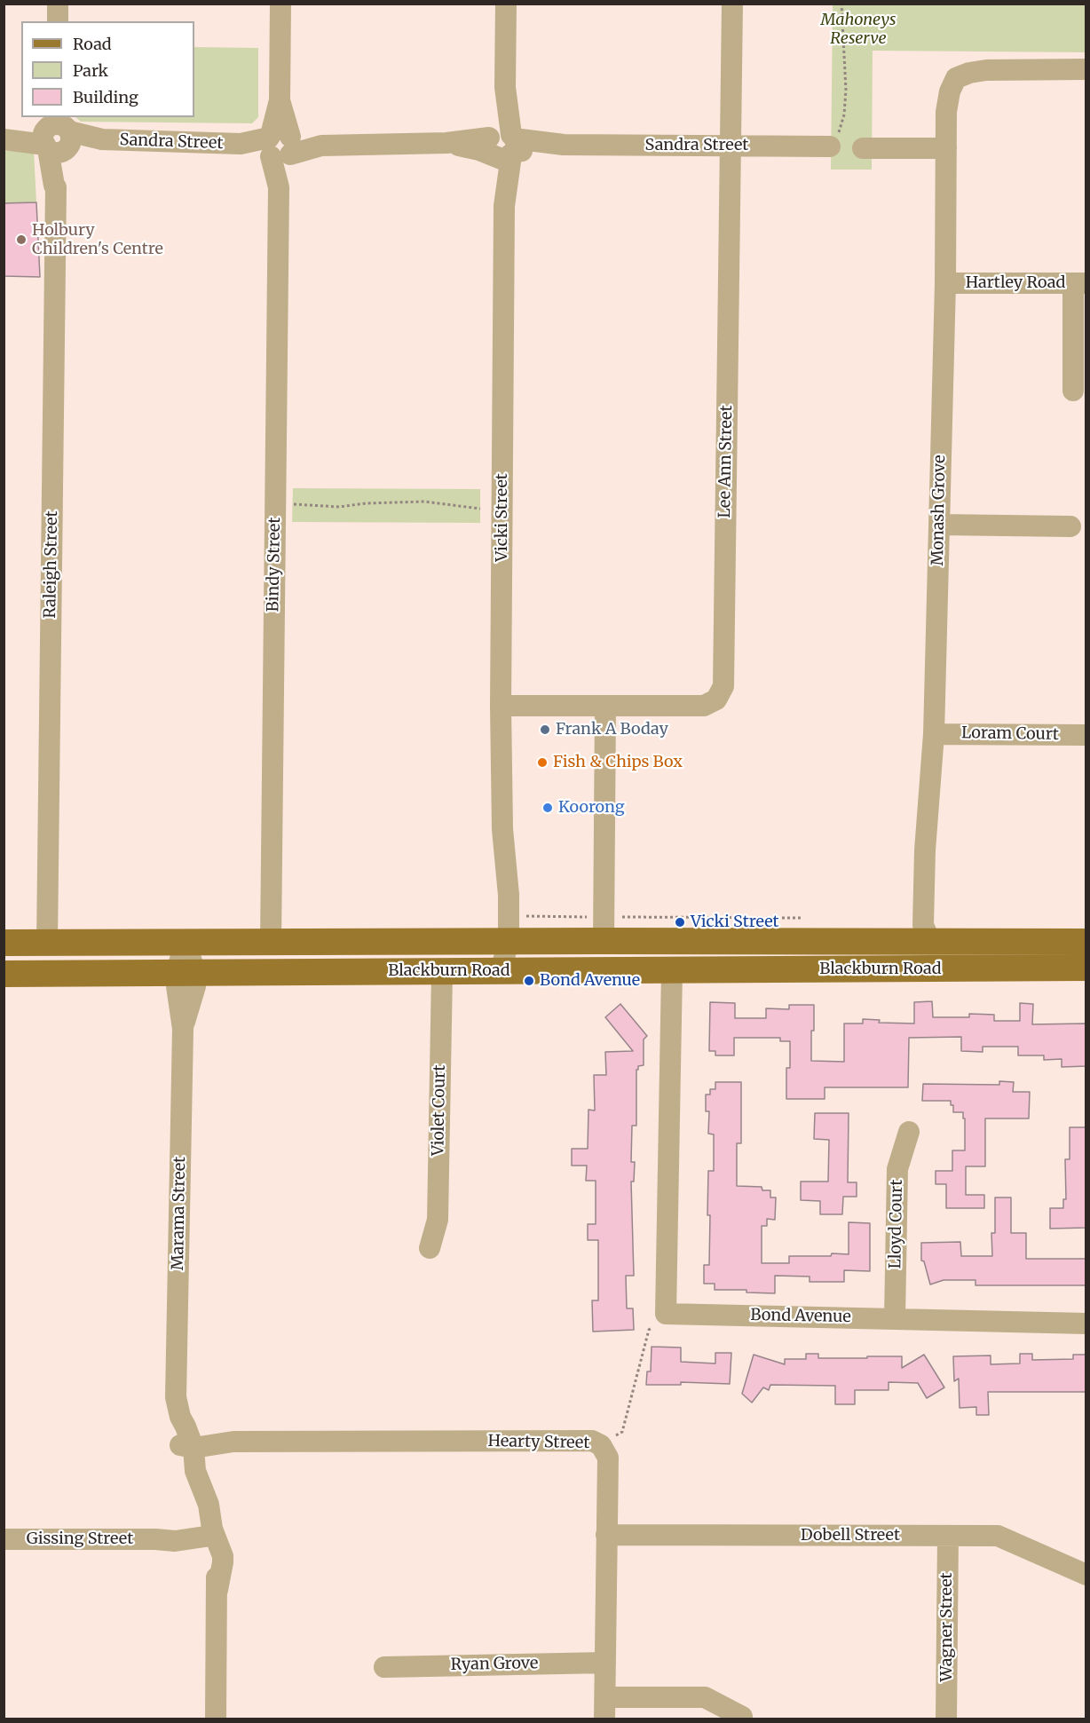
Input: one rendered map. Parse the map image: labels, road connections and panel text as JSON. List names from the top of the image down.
{
  "streets": {
    "main road": ["Blackburn Road"],
    "street": [
      "Sandra Street",
      "Hartley Road",
      "Lee Ann Street",
      "Monash Grove",
      "Vicki Street",
      "Raleigh Street",
      "Bindy Street",
      "Loram Court",
      "Violet Court",
      "Marama Street",
      "Lloyd Court",
      "Bond Avenue",
      "Hearty Street",
      "Dobell Street",
      "Gissing Street",
      "Wagner Street",
      "Ryan Grove"
    ]
  },
  "crossings": [
    ["Sandra Street", "Lee Ann Street"],
    ["Sandra Street", "Vicki Street"],
    ["Sandra Street", "Raleigh Street"],
    ["Sandra Street", "Bindy Street"],
    ["Hartley Road", "Monash Grove"],
    ["Lee Ann Street", "Vicki Street"],
    ["Monash Grove", "Loram Court"],
    ["Monash Grove", "Blackburn Road"],
    ["Vicki Street", "Blackburn Road"],
    ["Raleigh Street", "Blackburn Road"],
    ["Bindy Street", "Blackburn Road"],
    ["Blackburn Road", "Violet Court"],
    ["Blackburn Road", "Marama Street"],
    ["Marama Street", "Hearty Street"],
    ["Marama Street", "Gissing Street"],
    ["Lloyd Court", "Bond Avenue"],
    ["Hearty Street", "Dobell Street"],
    ["Hearty Street", "Ryan Grove"],
    ["Dobell Street", "Wagner Street"]
  ],
  "parks": ["Mahoneys Reserve"],
  "places": [
    "Holbury Children's Centre",
    "Frank A Boday",
    "Fish & Chips Box",
    "Koorong",
    "Vicki Street",
    "Bond Avenue"
  ],
  "legend": ["Road", "Park", "Building"]
}
